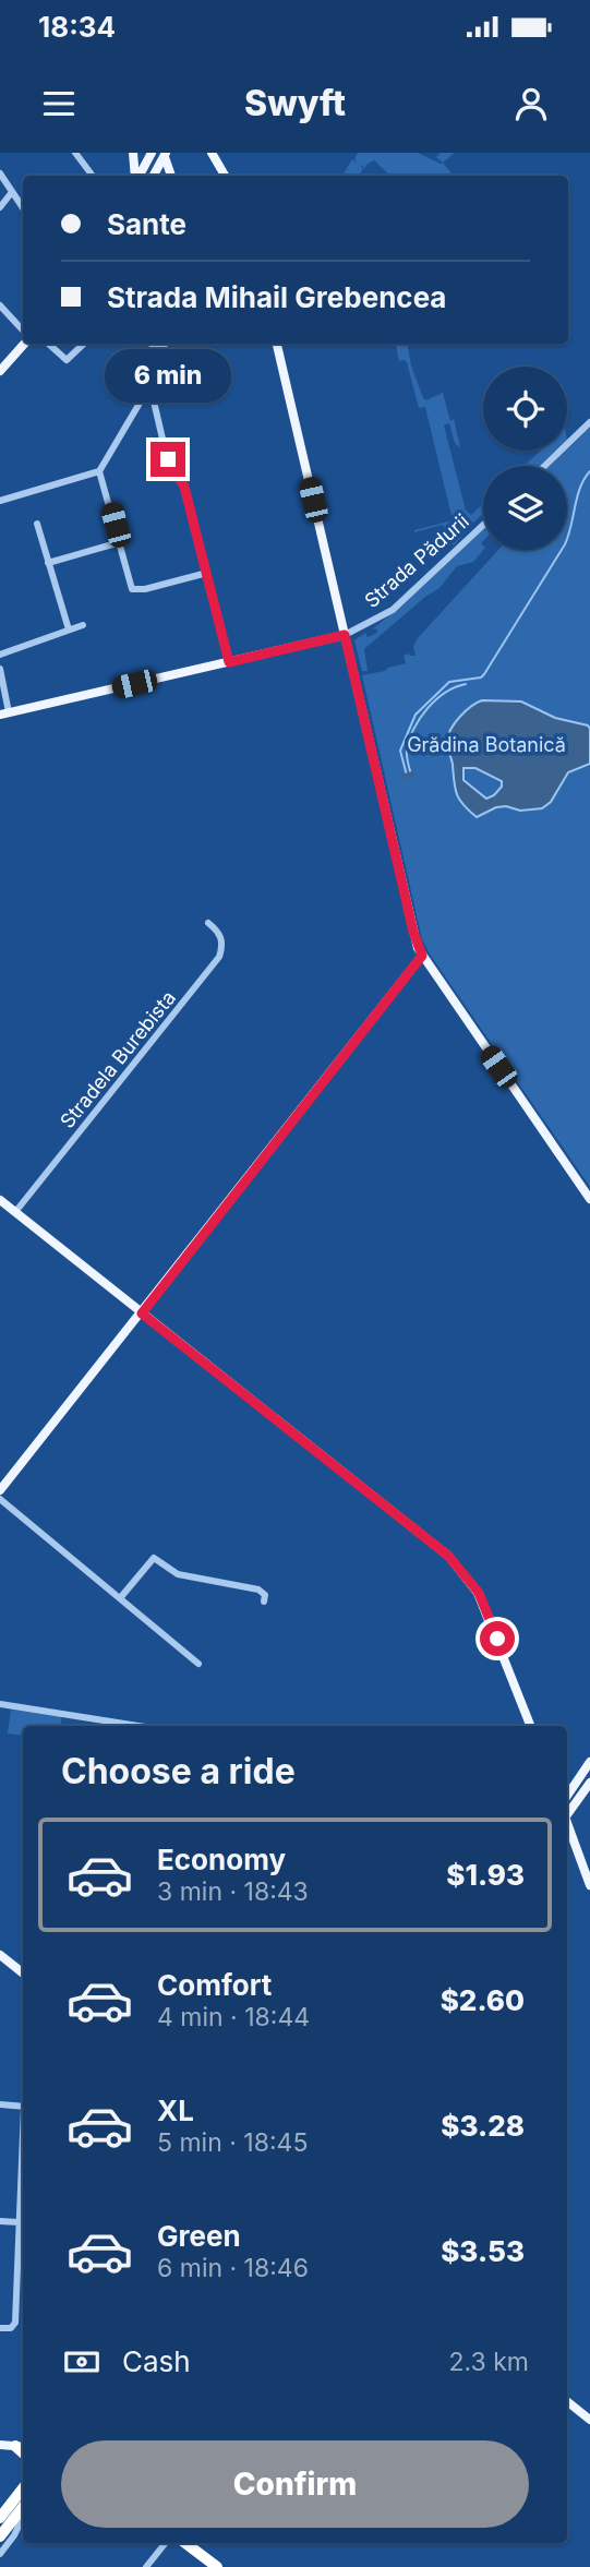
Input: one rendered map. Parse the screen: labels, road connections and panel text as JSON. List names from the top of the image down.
{
  "streets": {
    "main road": ["Strada Pădurii"],
    "street": ["Stradela Burebista"]
  },
  "parks": ["Grădina Botanică"],
  "page": {
    "status": "18:34",
    "header": "Swyft",
    "banner": ["Sante", "Strada Mihail Grebencea"],
    "bubble": "6 min",
    "heading": "Choose a ride",
    "list": [
      {
        "name": "Economy",
        "note": "3 min · 18:43",
        "value": "$1.93"
      },
      {
        "name": "Comfort",
        "note": "4 min · 18:44",
        "value": "$2.60"
      },
      {
        "name": "XL",
        "note": "5 min · 18:45",
        "value": "$3.28"
      },
      {
        "name": "Green",
        "note": "6 min · 18:46",
        "value": "$3.53"
      }
    ],
    "pay": ["Cash", "2.3 km"],
    "buttons": "Confirm"
  }
}
